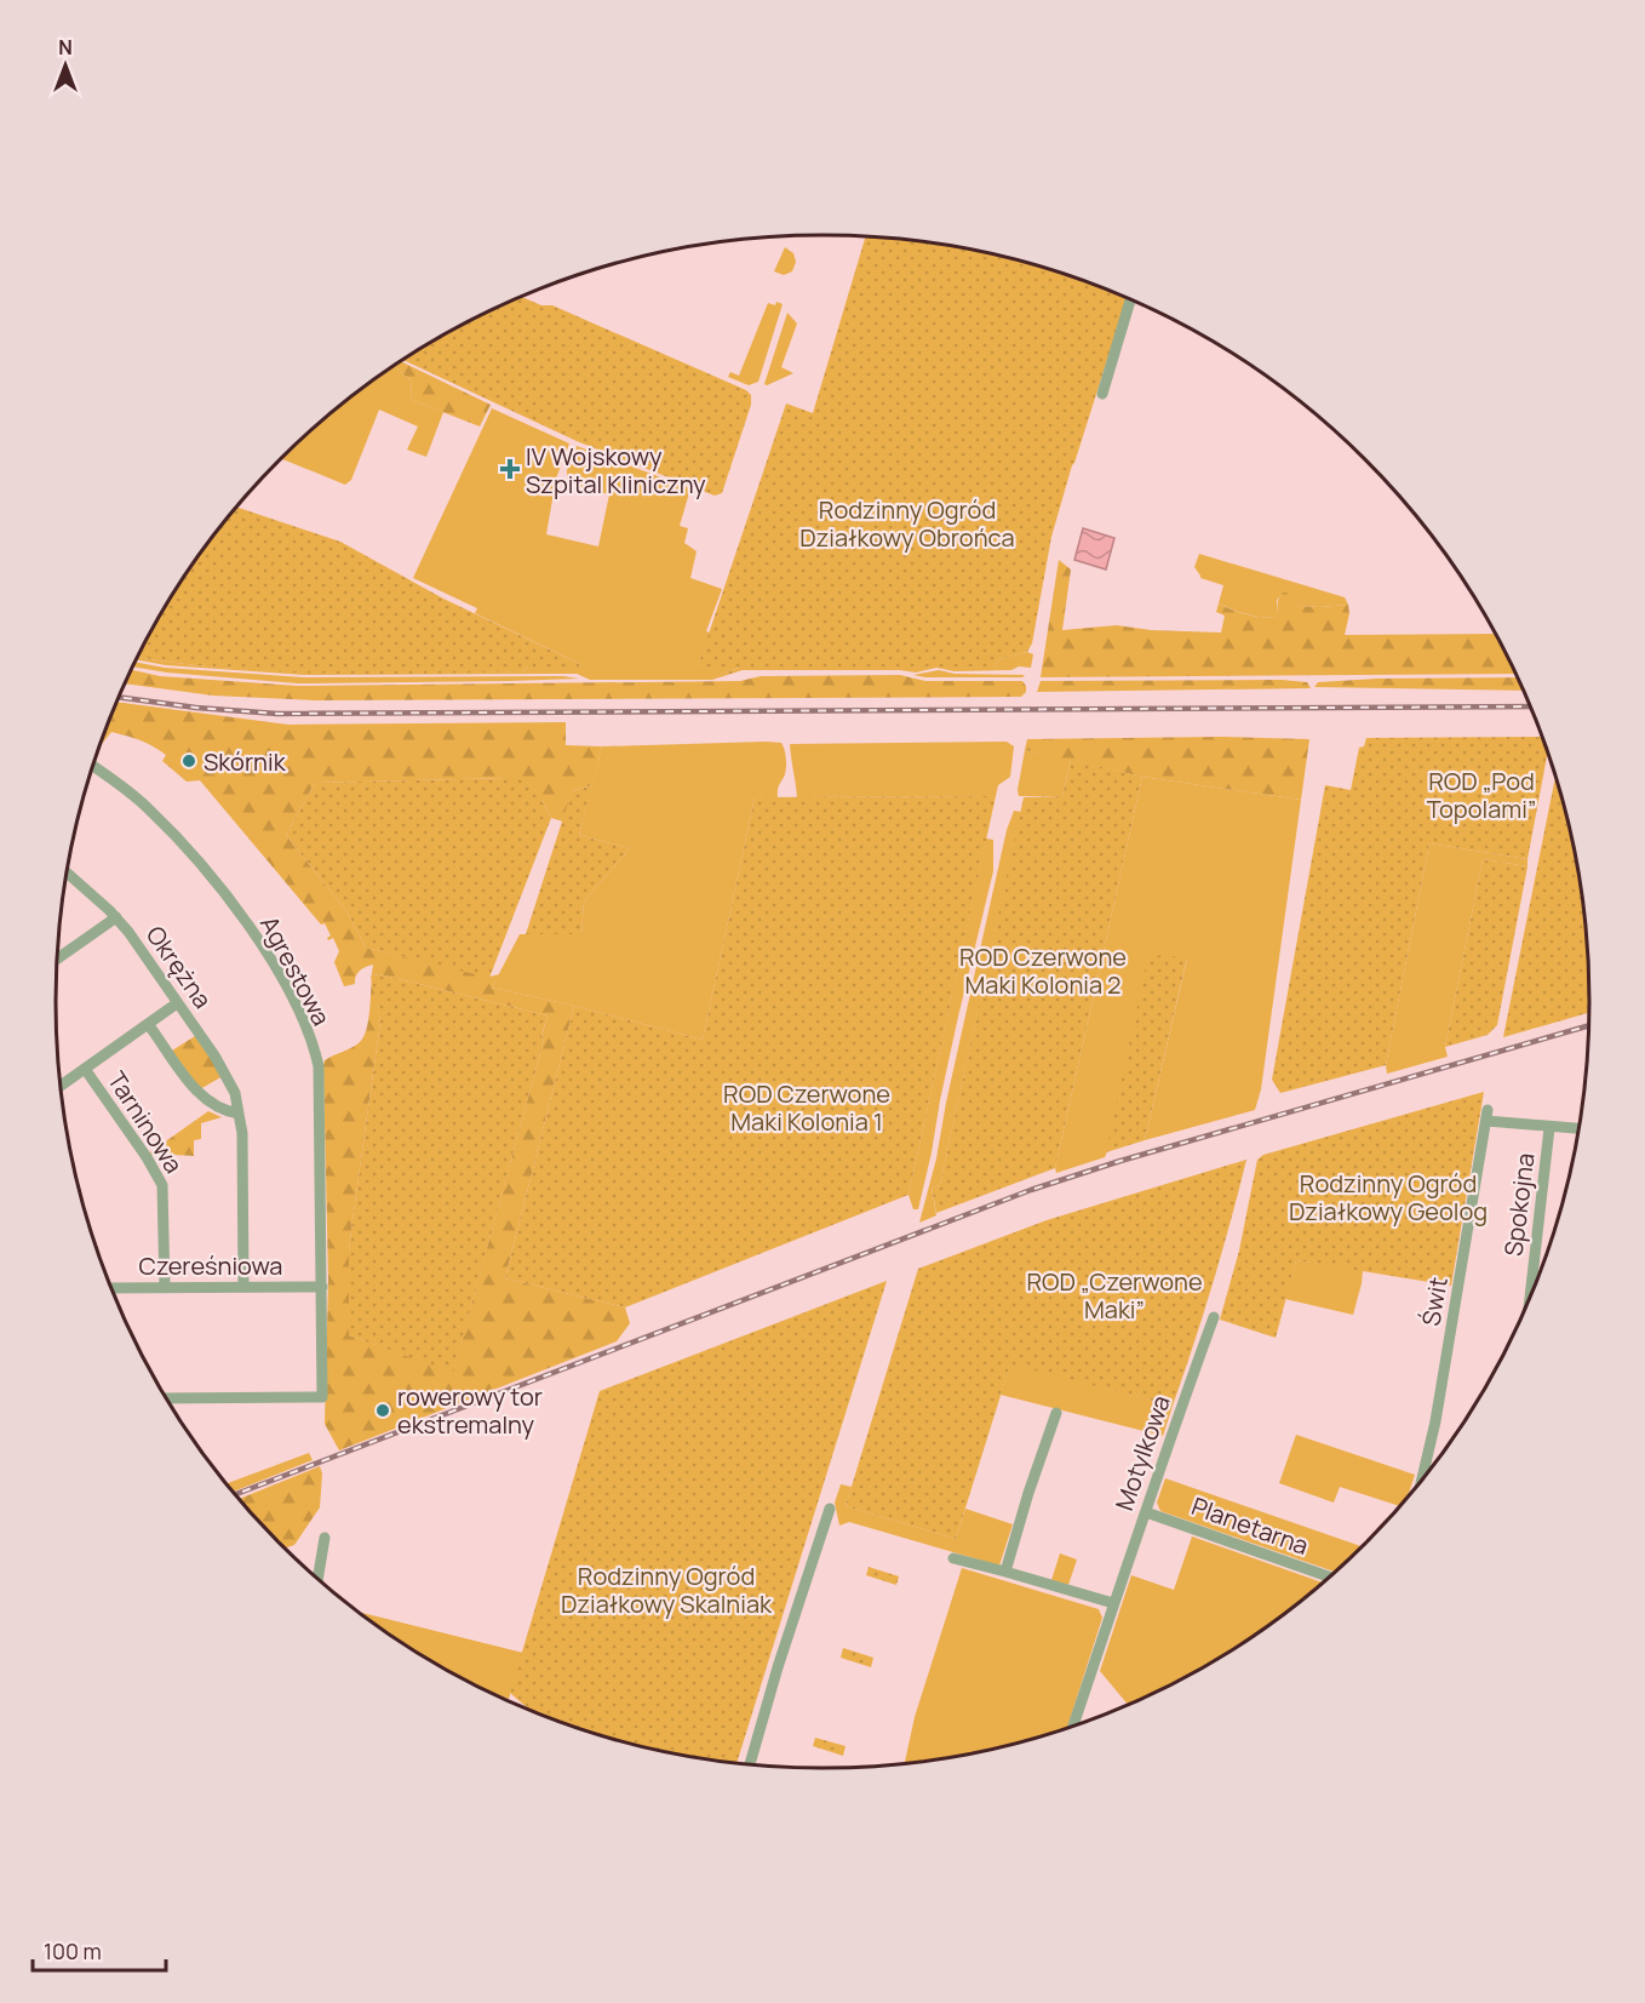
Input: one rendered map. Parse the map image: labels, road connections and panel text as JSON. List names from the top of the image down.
{
  "streets": {
    "street": [
      "Okrężna",
      "Agrestowa",
      "Tarninowa",
      "Spokojna",
      "Czereśniowa",
      "Świt",
      "Motylkowa",
      "Planetarna"
    ]
  },
  "crossings": [
    ["Okrężna", "Czereśniowa"],
    ["Agrestowa", "Czereśniowa"],
    ["Tarninowa", "Czereśniowa"],
    ["Spokojna", "Świt"],
    ["Motylkowa", "Planetarna"]
  ],
  "parks": [
    "Rodzinny Ogród Działkowy Obrońca",
    "ROD „Pod Topolami”",
    "ROD Czerwone Maki Kolonia 2",
    "ROD Czerwone Maki Kolonia 1",
    "Rodzinny Ogród Działkowy Geolog",
    "ROD „Czerwone Maki”",
    "Rodzinny Ogród Działkowy Skalniak"
  ],
  "places": {
    "health": ["IV Wojskowy Szpital Kliniczny"],
    "other": ["Skórnik", "rowerowy tor ekstremalny"]
  },
  "scale_bar": "100 m",
  "north": "top"
}
